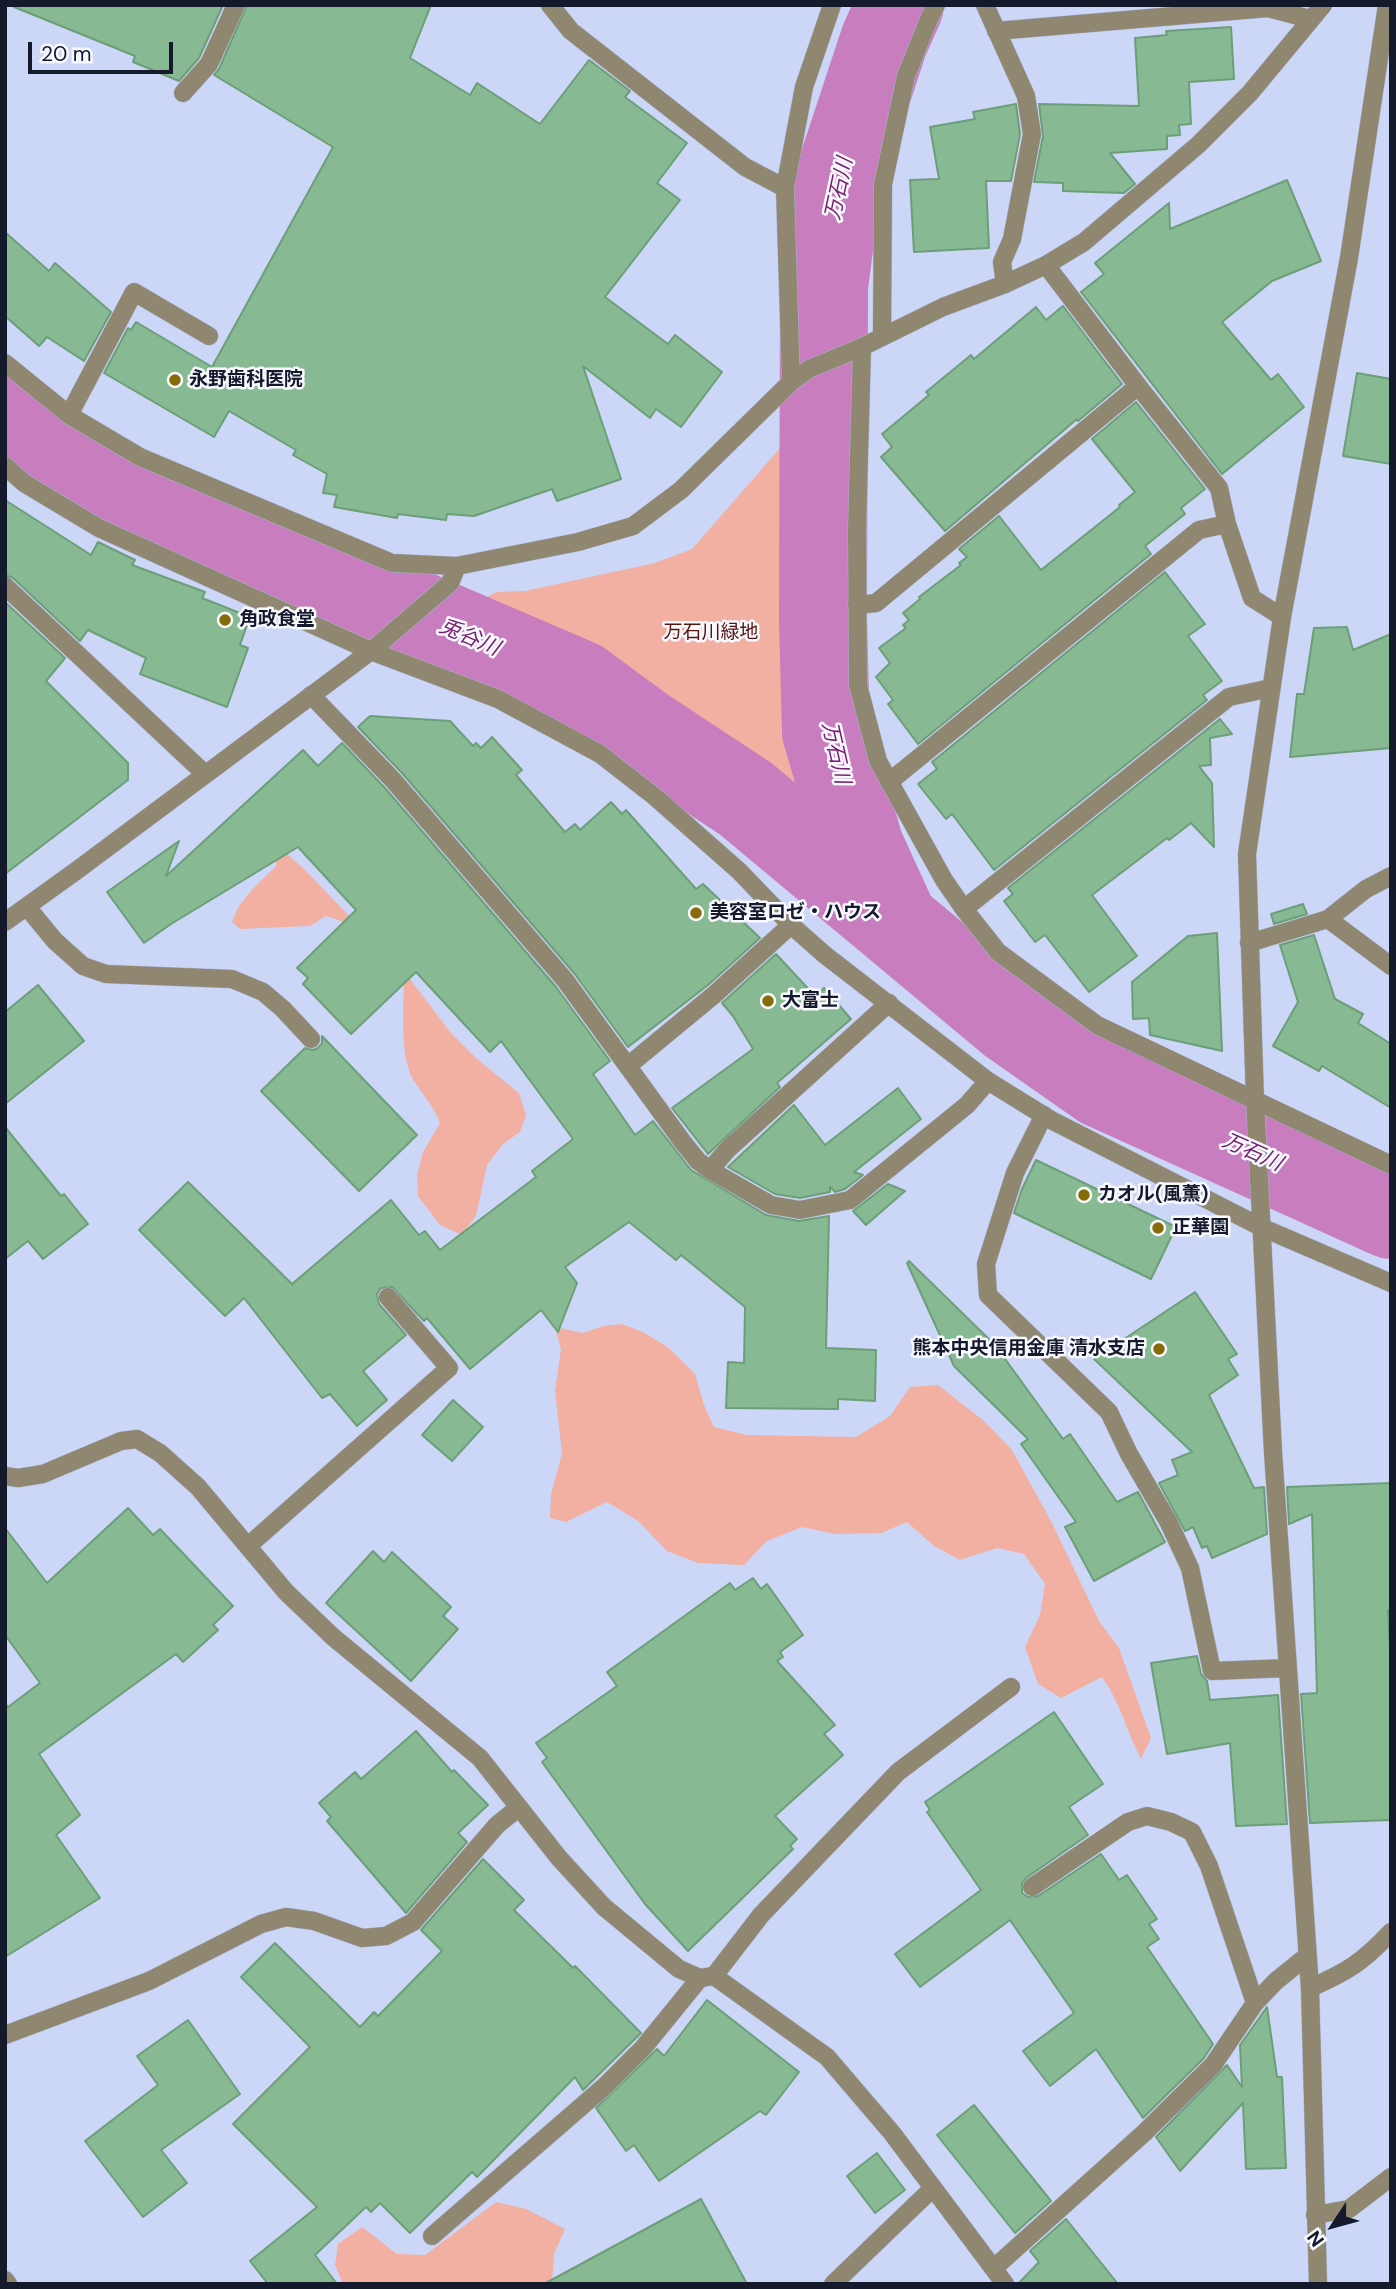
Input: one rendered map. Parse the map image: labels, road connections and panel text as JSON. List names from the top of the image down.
{
  "water": ["万石川", "兎谷川"],
  "parks": ["万石川緑地"],
  "places": [
    "永野歯科医院",
    "角政食堂",
    "美容室ロゼ・ハウス",
    "大富士",
    "カオル(風薫)",
    "正華園",
    "熊本中央信用金庫 清水支店"
  ],
  "scale_bar": "20 m",
  "north": "bottom left"
}
